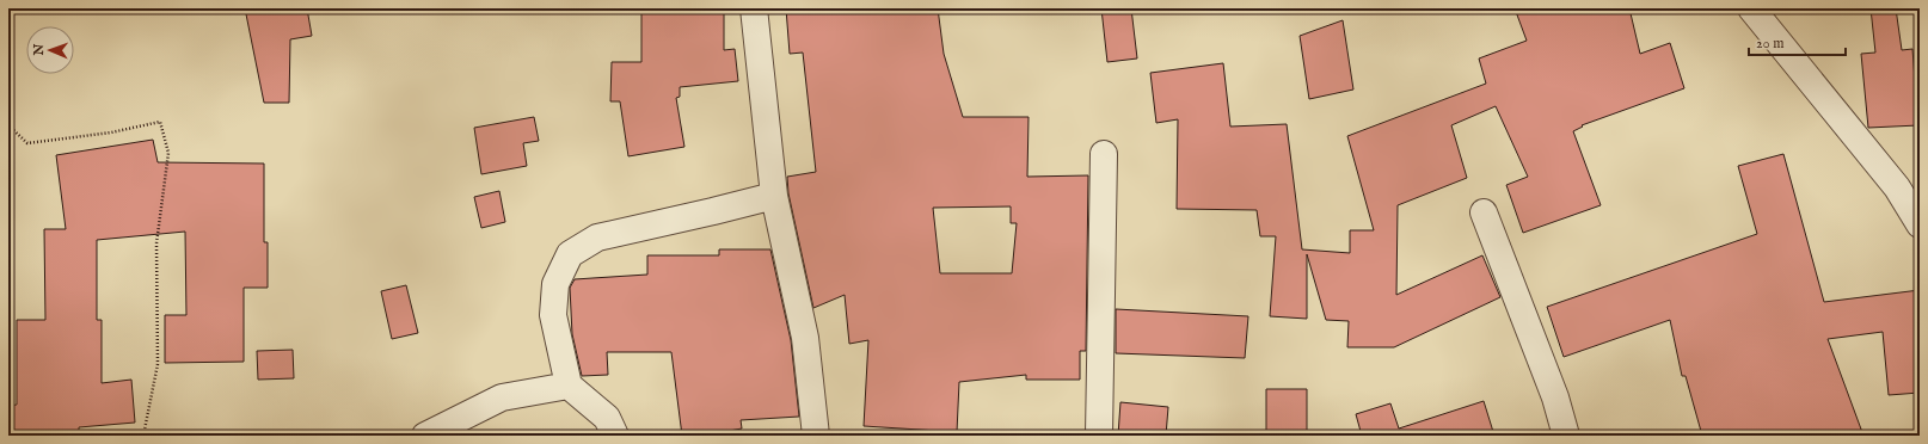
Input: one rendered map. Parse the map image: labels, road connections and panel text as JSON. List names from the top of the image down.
{
  "scale_bar": "20 m",
  "north": "left"
}
